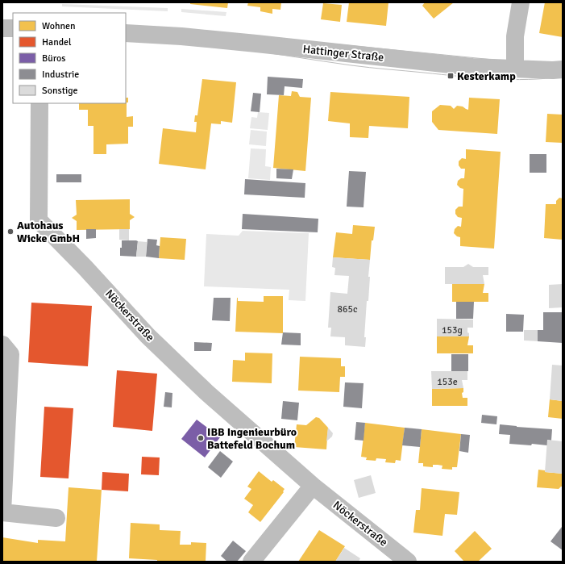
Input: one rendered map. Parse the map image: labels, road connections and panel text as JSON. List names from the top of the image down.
{
  "streets": {
    "street": ["Hattinger Straße", "Nöckerstraße"]
  },
  "places": {
    "transit": ["Kesterkamp"],
    "other": ["Autohaus Wicke GmbH", "IBB Ingenieurbüro Battefeld Bochum"]
  },
  "house_numbers": ["865c", "153g", "153e"],
  "legend": [
    "Wohnen",
    "Handel",
    "Büros",
    "Industrie",
    "Sonstige"
  ]
}
